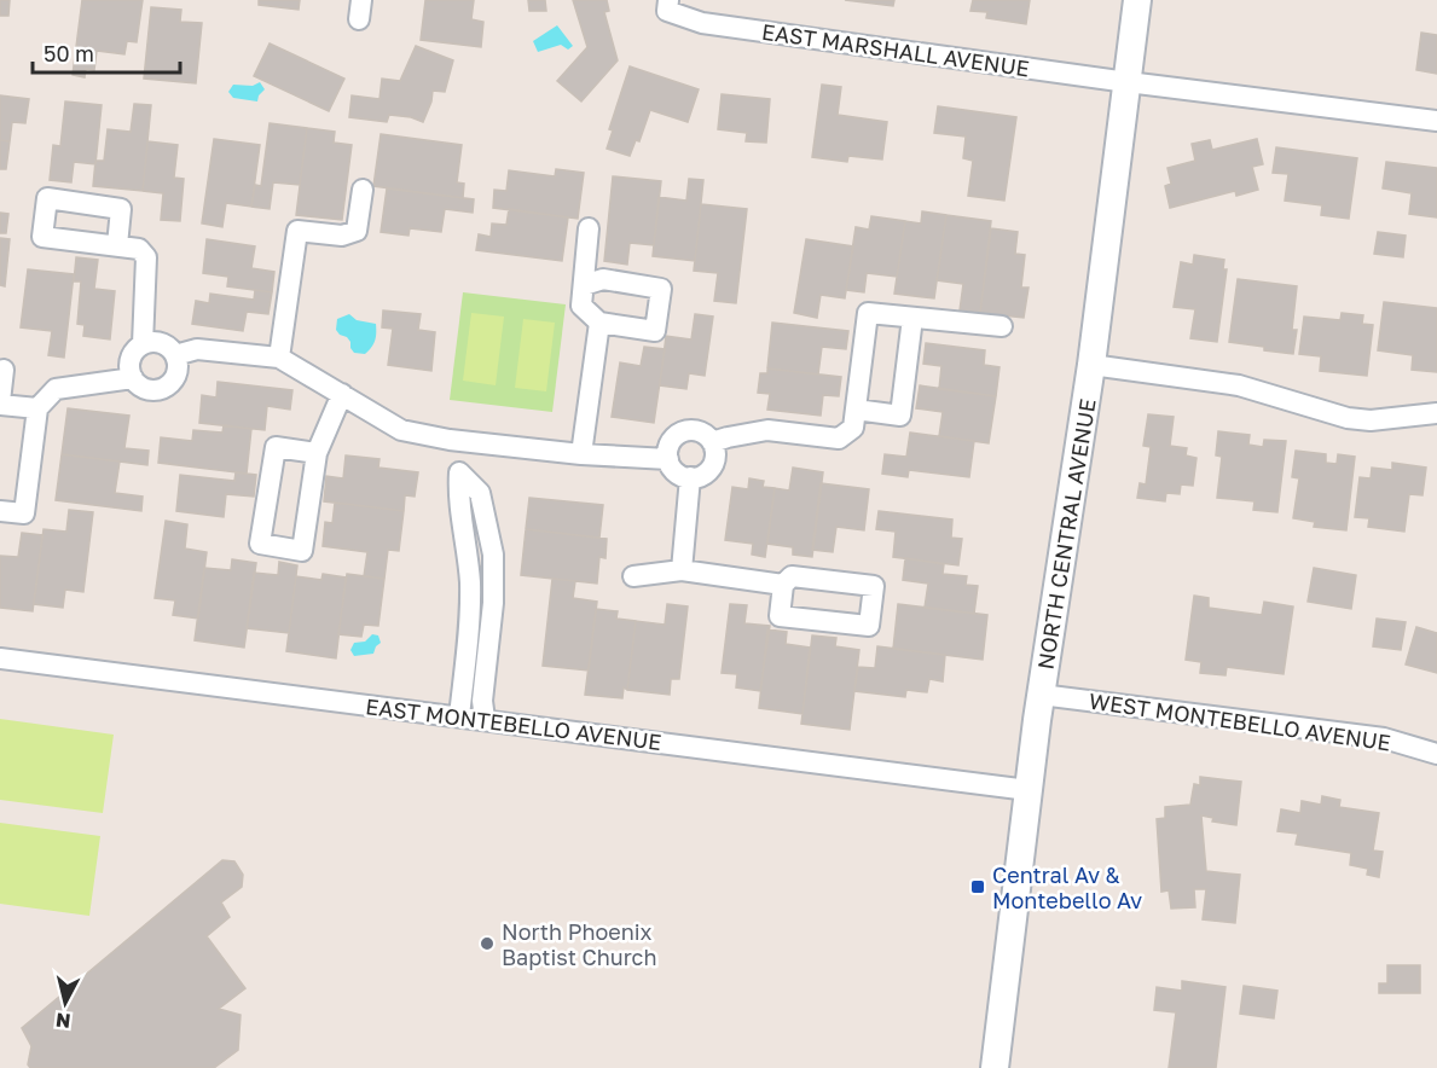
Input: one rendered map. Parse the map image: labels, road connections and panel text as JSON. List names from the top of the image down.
{
  "streets": {
    "main road": ["NORTH CENTRAL AVENUE"],
    "street": ["EAST MARSHALL AVENUE", "WEST MONTEBELLO AVENUE", "EAST MONTEBELLO AVENUE"]
  },
  "crossings": [
    ["EAST MARSHALL AVENUE", "NORTH CENTRAL AVENUE"],
    ["NORTH CENTRAL AVENUE", "WEST MONTEBELLO AVENUE"],
    ["NORTH CENTRAL AVENUE", "EAST MONTEBELLO AVENUE"]
  ],
  "places": {
    "transit": ["Central Av & Montebello Av"],
    "other": ["North Phoenix Baptist Church"]
  },
  "scale_bar": "50 m",
  "north": "bottom"
}
